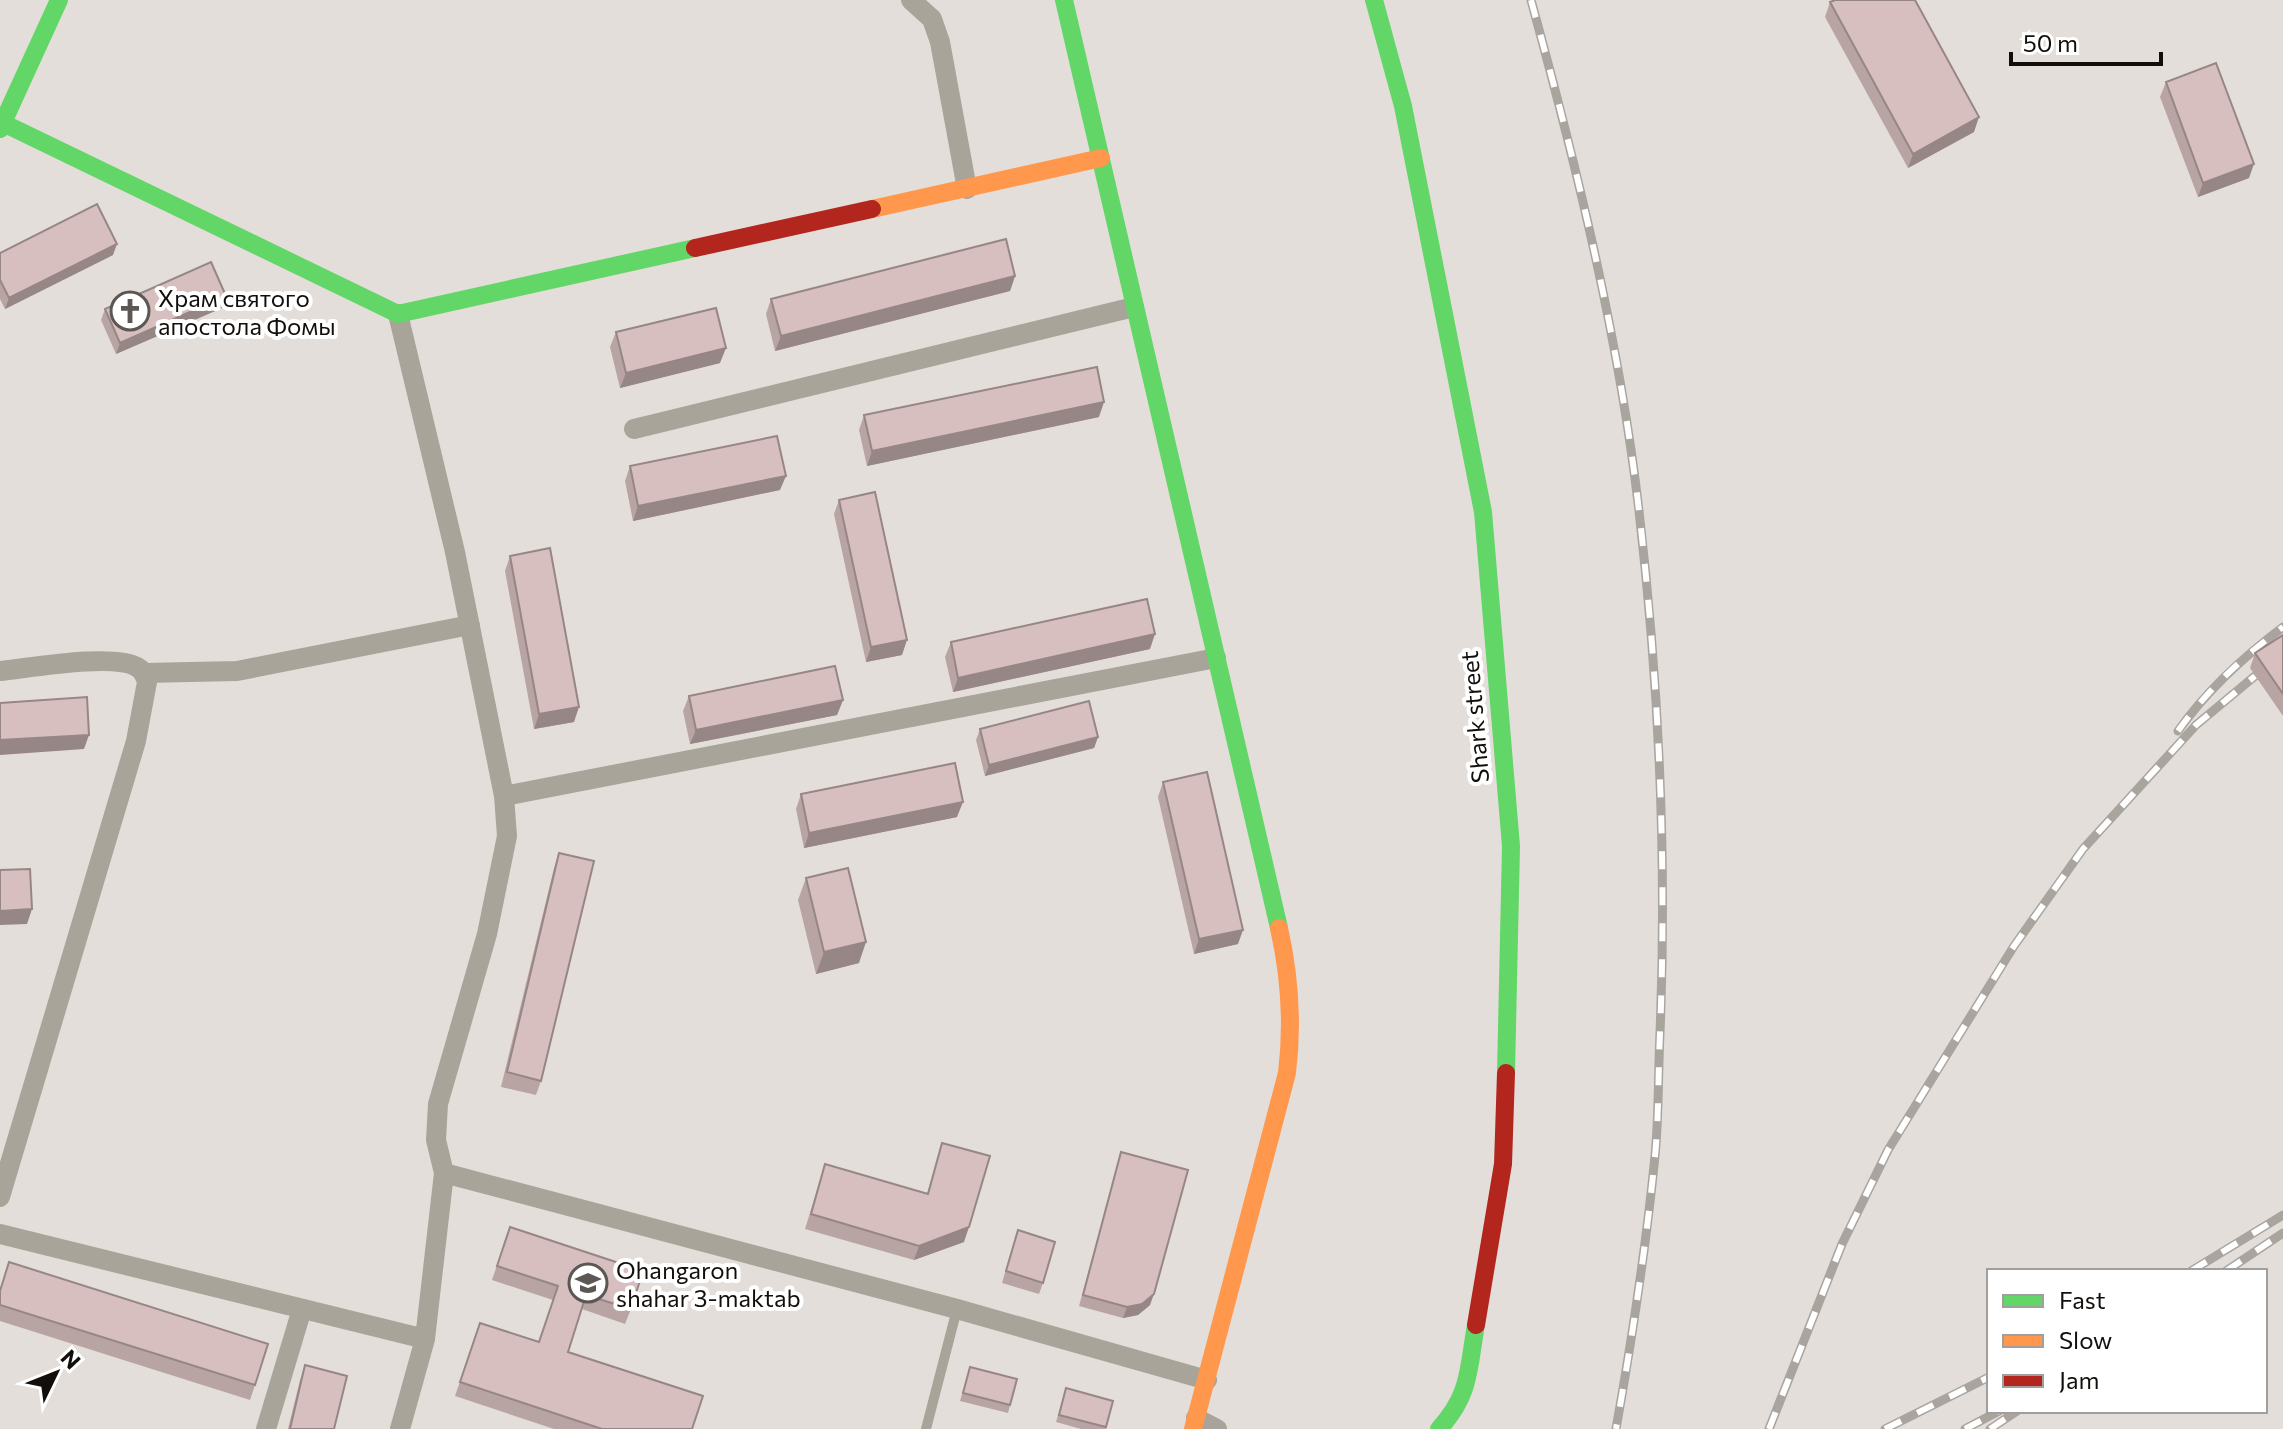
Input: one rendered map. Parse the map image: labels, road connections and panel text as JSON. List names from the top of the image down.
{
  "streets": {
    "street": ["Shark street"]
  },
  "places": {
    "church": ["Храм святого апостола Фомы"],
    "school or university": ["Ohangaron shahar 3-maktab"]
  },
  "legend": ["Fast", "Slow", "Jam"],
  "scale_bar": "50 m",
  "north": "top right"
}
